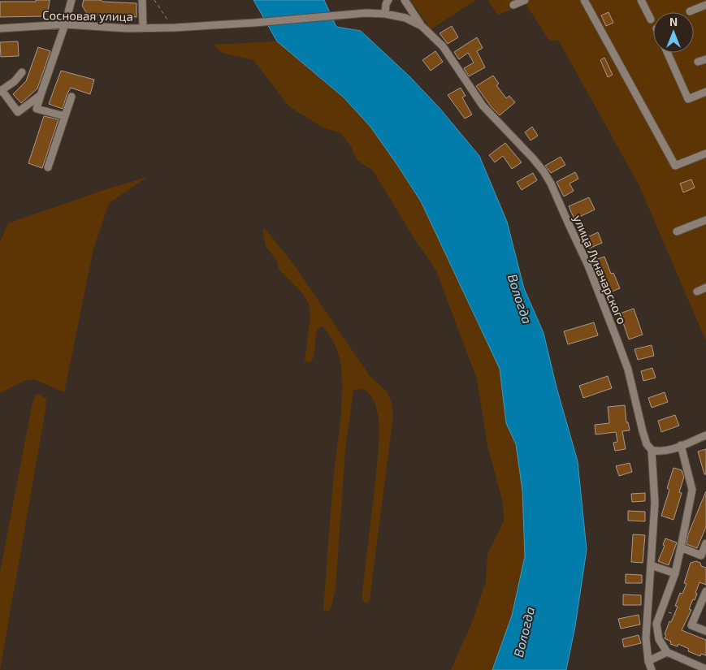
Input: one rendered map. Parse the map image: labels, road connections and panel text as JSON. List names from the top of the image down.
{
  "streets": {
    "street": ["Сосновая улица", "улица Луначарского"]
  },
  "crossings": [
    ["Сосновая улица", "улица Луначарского"]
  ],
  "water": ["Вологда"],
  "north": "top"
}
